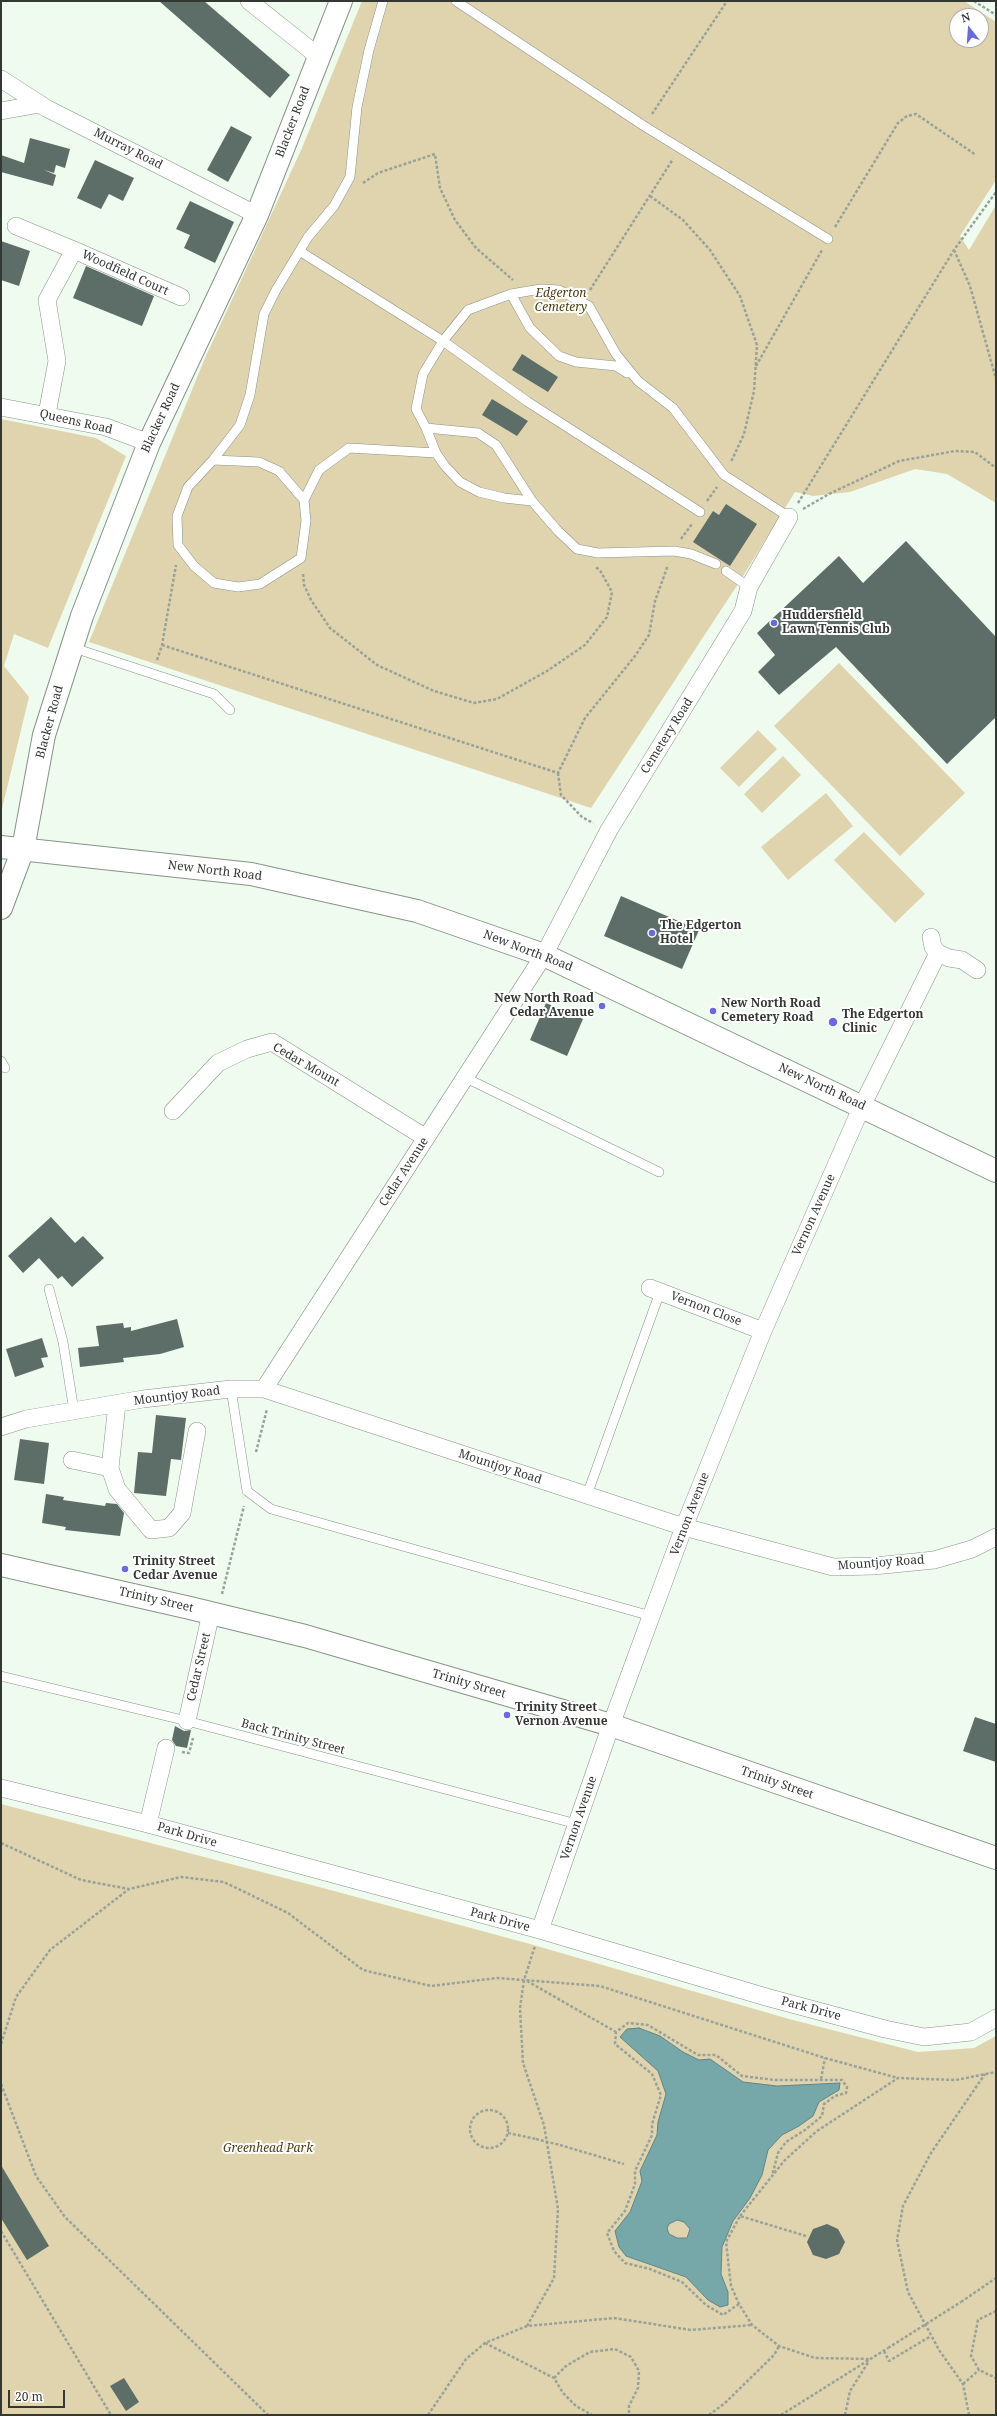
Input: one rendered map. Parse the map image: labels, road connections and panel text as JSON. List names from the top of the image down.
{
  "streets": {
    "main road": ["Blacker Road", "New North Road", "Trinity Street"],
    "street": [
      "Murray Road",
      "Woodfield Court",
      "Queens Road",
      "Cemetery Road",
      "Cedar Mount",
      "Cedar Avenue",
      "Vernon Avenue",
      "Vernon Close",
      "Mountjoy Road",
      "Cedar Street",
      "Park Drive"
    ],
    "lane": ["Back Trinity Street"]
  },
  "crossings": [
    ["Blacker Road", "Murray Road"],
    ["Blacker Road", "Queens Road"],
    ["Blacker Road", "New North Road"],
    ["Woodfield Court", "Queens Road"],
    ["Cemetery Road", "New North Road"],
    ["Cemetery Road", "Cedar Avenue"],
    ["New North Road", "Cedar Avenue"],
    ["New North Road", "Vernon Avenue"],
    ["Cedar Mount", "Cedar Avenue"],
    ["Cedar Avenue", "Mountjoy Road"],
    ["Vernon Avenue", "Vernon Close"],
    ["Vernon Avenue", "Mountjoy Road"],
    ["Vernon Avenue", "Trinity Street"],
    ["Vernon Avenue", "Back Trinity Street"],
    ["Vernon Avenue", "Park Drive"],
    ["Trinity Street", "Cedar Street"],
    ["Cedar Street", "Back Trinity Street"]
  ],
  "parks": ["Edgerton Cemetery", "Greenhead Park"],
  "places": [
    "Huddersfield Lawn Tennis Club",
    "The Edgerton Hotel",
    "New North Road Cedar Avenue",
    "New North Road Cemetery Road",
    "The Edgerton Clinic",
    "Trinity Street Cedar Avenue",
    "Trinity Street Vernon Avenue"
  ],
  "scale_bar": "20 m",
  "north": "top"
}
